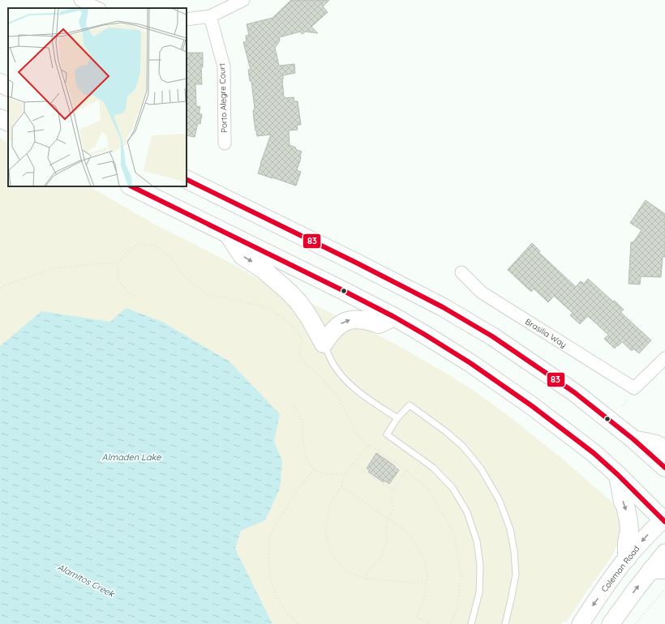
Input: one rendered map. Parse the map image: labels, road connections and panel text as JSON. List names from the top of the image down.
{
  "streets": {
    "street": ["Porto Alegre Court", "Brasilia Way", "Coleman Road"]
  },
  "water": ["Almaden Lake", "Alamitos Creek"],
  "lines": ["transit line 83"]
}
